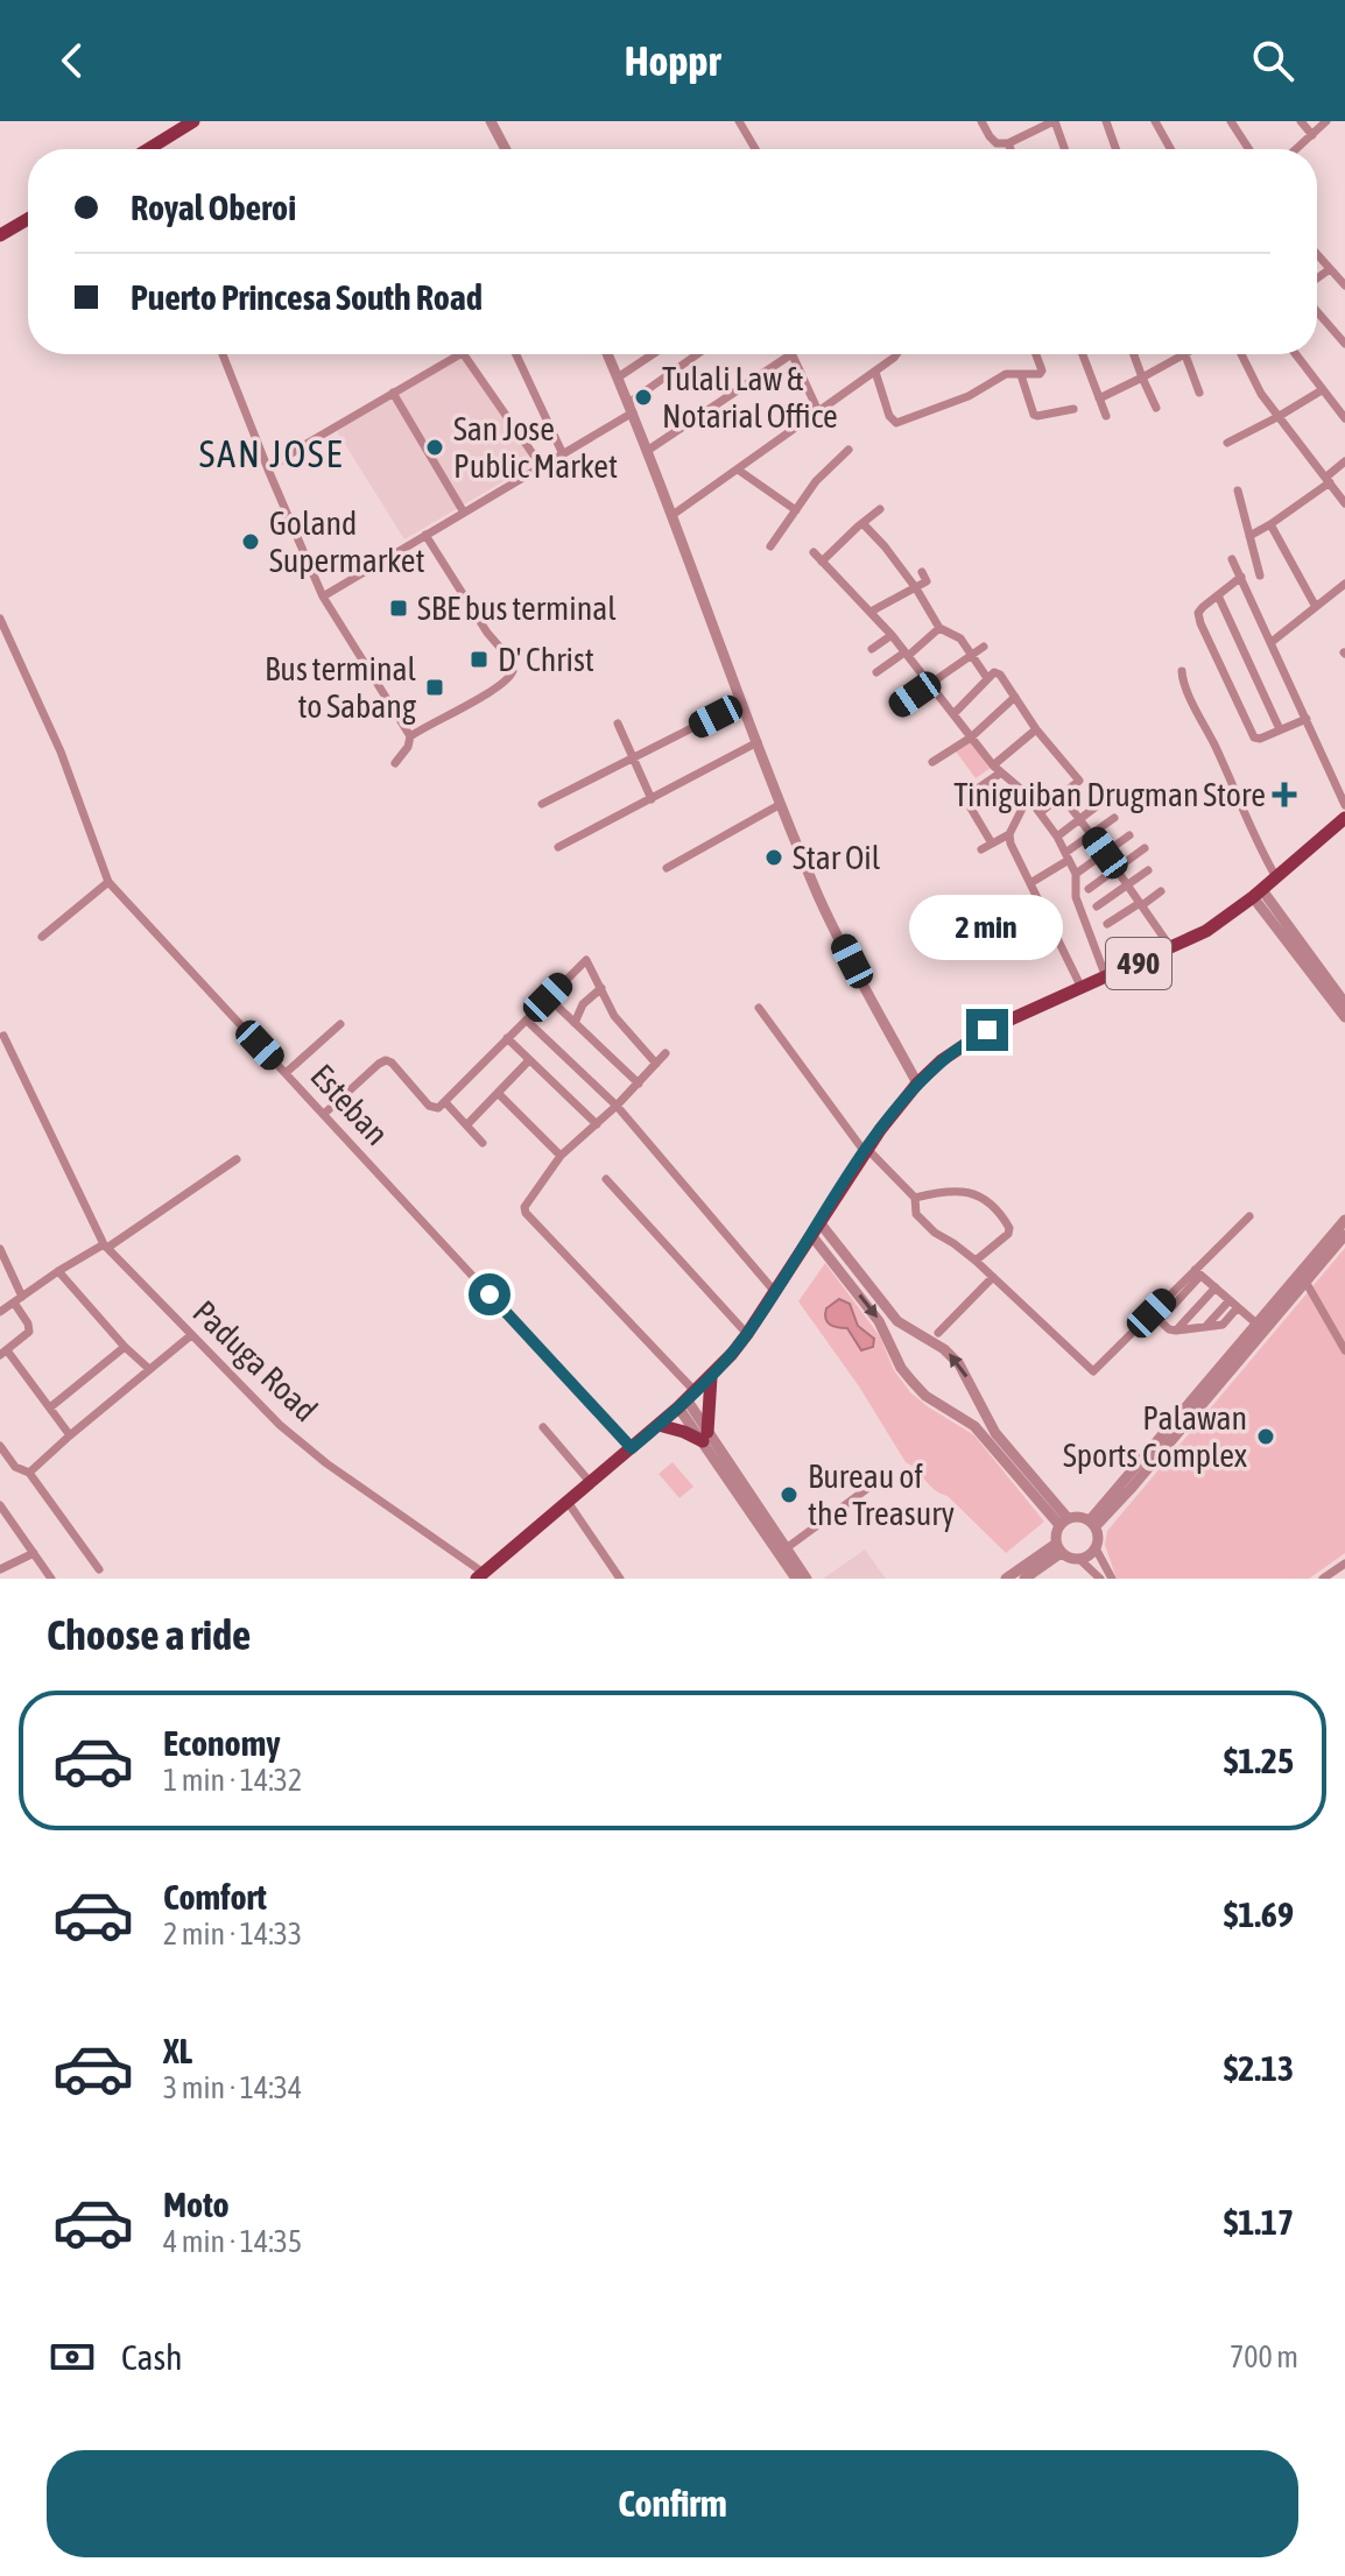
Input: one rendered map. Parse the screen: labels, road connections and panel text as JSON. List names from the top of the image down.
{
  "streets": {
    "main road": ["490"],
    "street": ["Esteban", "Paduga Road"]
  },
  "crossings": [
    ["490", "Esteban"],
    ["490", "Paduga Road"]
  ],
  "districts": ["SAN JOSE"],
  "places": {
    "other": [
      "Tulali Law & Notarial Office",
      "San Jose Public Market",
      "Goland Supermarket",
      "Star Oil",
      "Palawan Sports Complex",
      "Bureau of the Treasury"
    ],
    "transit": ["SBE bus terminal", "D' Christ", "Bus terminal to Sabang"],
    "health": ["Tiniguiban Drugman Store"]
  },
  "page": {
    "header": "Hoppr",
    "banner": ["Royal Oberoi", "Puerto Princesa South Road"],
    "bubble": "2 min",
    "heading": "Choose a ride",
    "list": [
      {
        "name": "Economy",
        "note": "1 min · 14:32",
        "value": "$1.25"
      },
      {
        "name": "Comfort",
        "note": "2 min · 14:33",
        "value": "$1.69"
      },
      {
        "name": "XL",
        "note": "3 min · 14:34",
        "value": "$2.13"
      },
      {
        "name": "Moto",
        "note": "4 min · 14:35",
        "value": "$1.17"
      }
    ],
    "pay": ["Cash", "700 m"],
    "buttons": "Confirm"
  }
}
